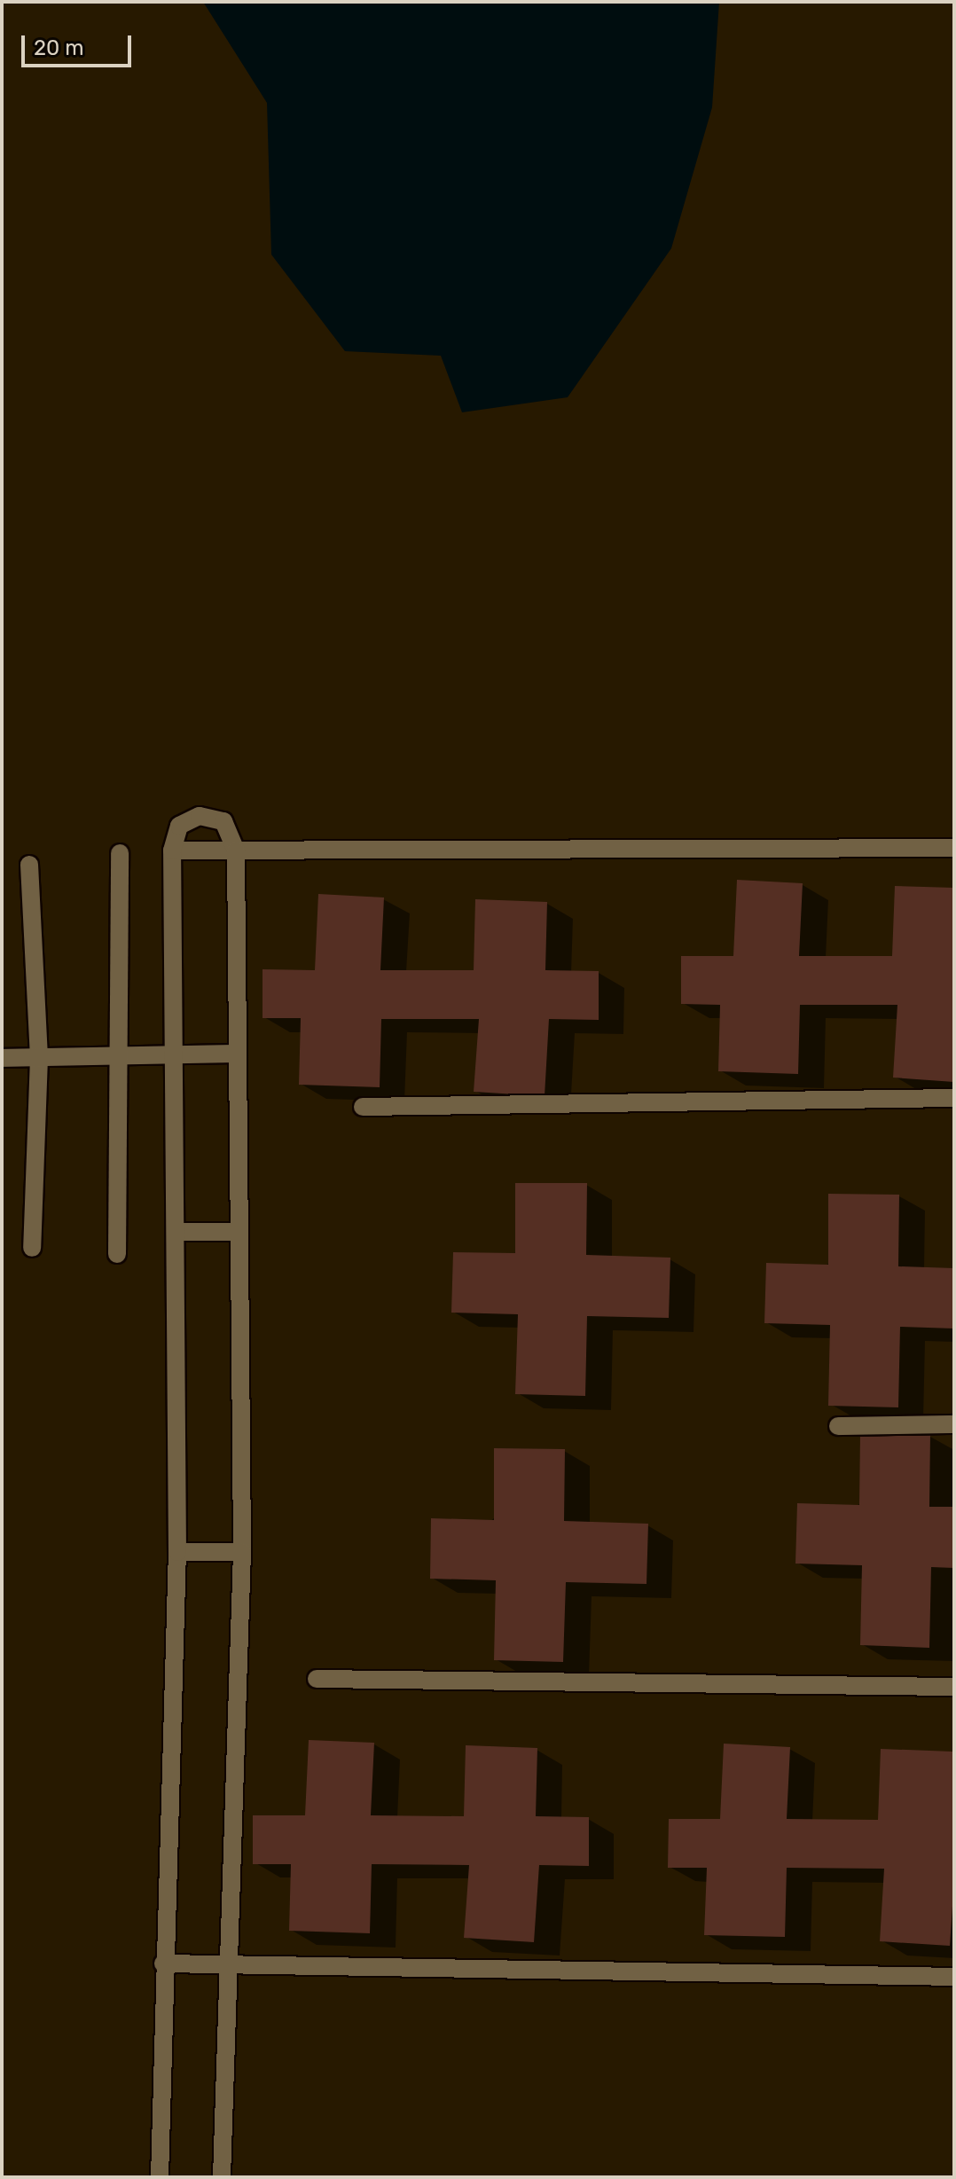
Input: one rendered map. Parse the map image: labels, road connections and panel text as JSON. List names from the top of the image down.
{
  "scale_bar": "20 m"
}
